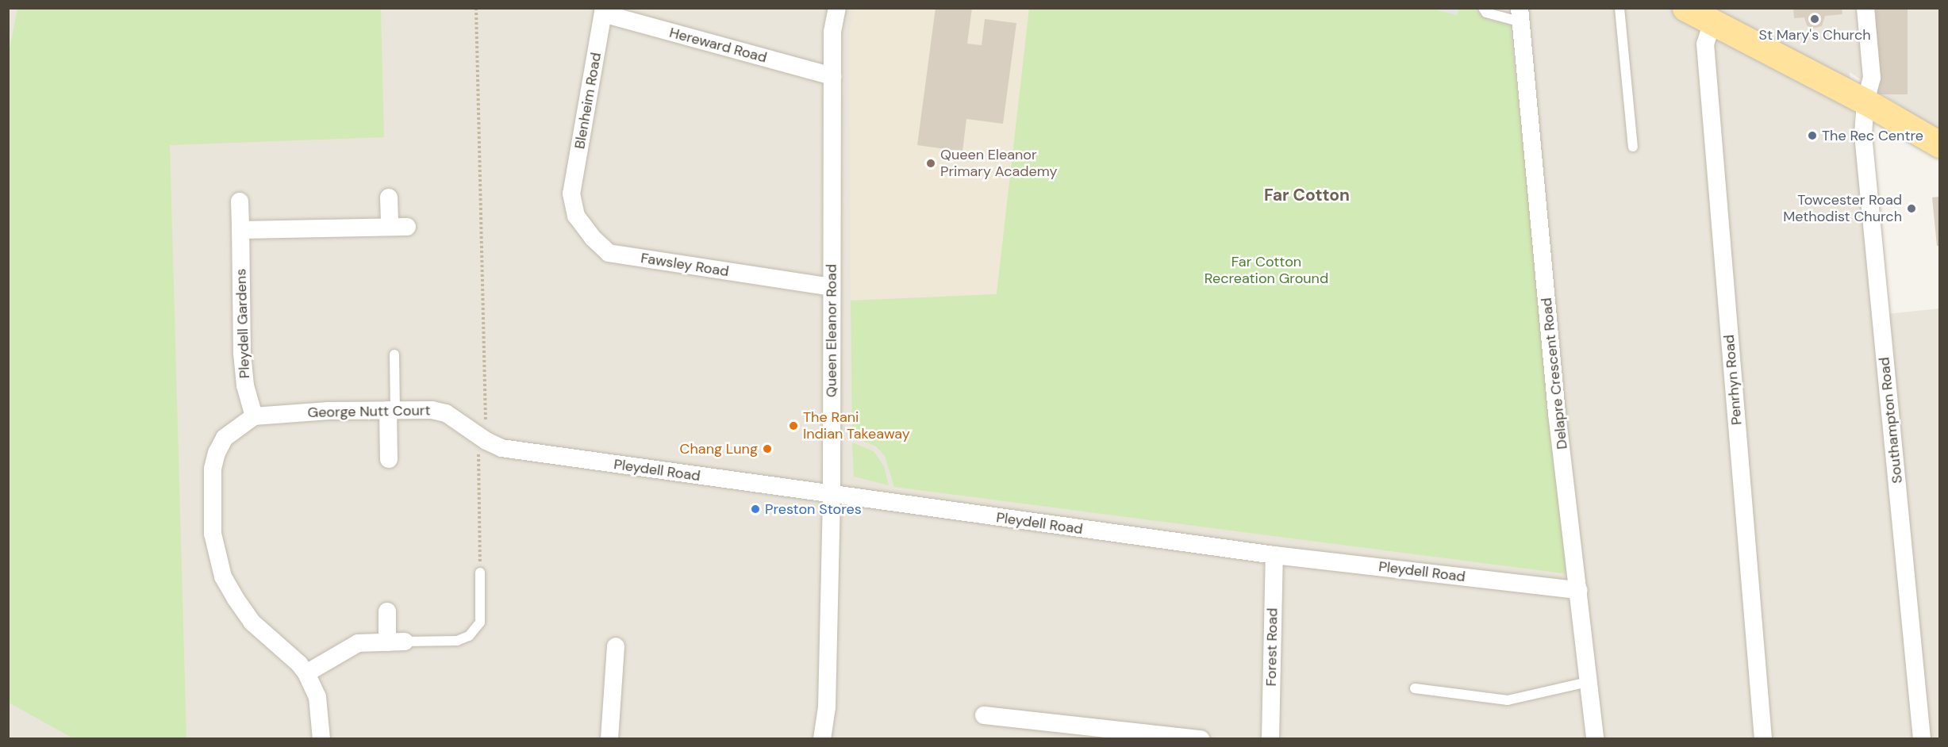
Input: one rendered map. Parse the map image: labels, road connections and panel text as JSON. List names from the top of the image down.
{
  "streets": {
    "street": [
      "Hereward Road",
      "Blenheim Road",
      "Fawsley Road",
      "Pleydell Gardens",
      "Queen Eleanor Road",
      "Delapre Crescent Road",
      "Penrhyn Road",
      "George Nutt Court",
      "Southampton Road",
      "Pleydell Road",
      "Forest Road"
    ]
  },
  "crossings": [
    ["Hereward Road", "Blenheim Road"],
    ["Hereward Road", "Queen Eleanor Road"],
    ["Blenheim Road", "Fawsley Road"],
    ["Fawsley Road", "Queen Eleanor Road"],
    ["Pleydell Gardens", "George Nutt Court"],
    ["Queen Eleanor Road", "Pleydell Road"],
    ["Delapre Crescent Road", "Pleydell Road"],
    ["George Nutt Court", "Pleydell Road"],
    ["Pleydell Road", "Forest Road"]
  ],
  "districts": ["Far Cotton"],
  "parks": ["Far Cotton Recreation Ground"],
  "places": [
    "St Mary's Church",
    "The Rec Centre",
    "Queen Eleanor Primary Academy",
    "Towcester Road Methodist Church",
    "The Rani Indian Takeaway",
    "Chang Lung",
    "Preston Stores"
  ]
}
